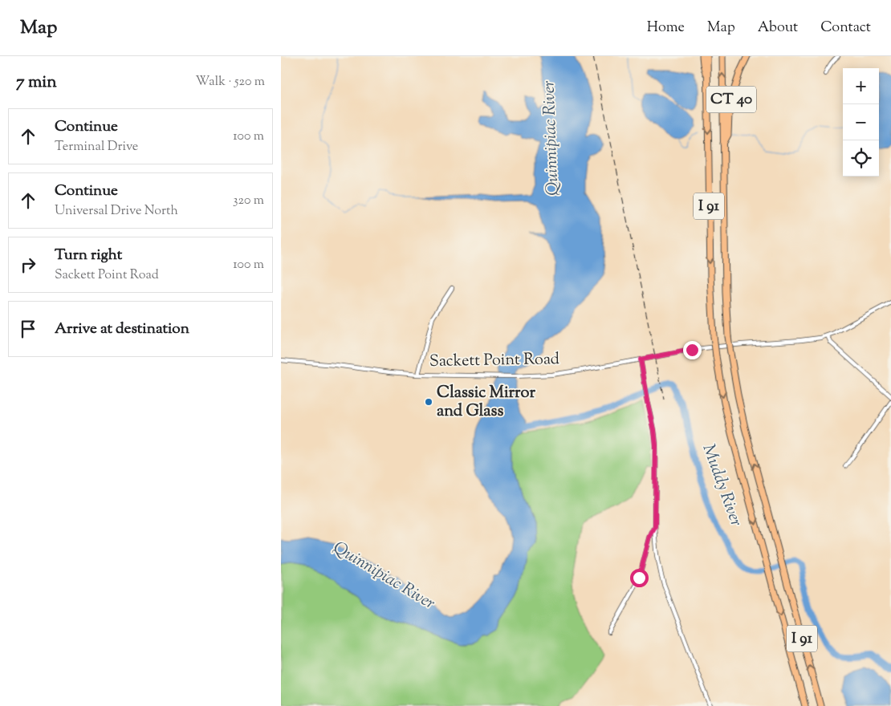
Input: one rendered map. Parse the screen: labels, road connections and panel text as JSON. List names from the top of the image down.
{
  "streets": {
    "highway": ["CT 40", "I 91"],
    "street": ["Sackett Point Road"]
  },
  "crossings": [
    ["CT 40", "I 91"]
  ],
  "water": ["Quinnipiac River", "Muddy River"],
  "places": ["Classic Mirror and Glass"],
  "page": {
    "header": "Map",
    "nav": [
      "Home",
      "Map",
      "About",
      "Contact"
    ],
    "heading": ["7 min", "Walk · 520 m"],
    "map_buttons": ["+", "−"],
    "list": [
      ["Continue", "Terminal Drive", "100 m"],
      ["Continue", "Universal Drive North", "320 m"],
      ["Turn right", "Sackett Point Road", "100 m"],
      "Arrive at destination"
    ]
  }
}
